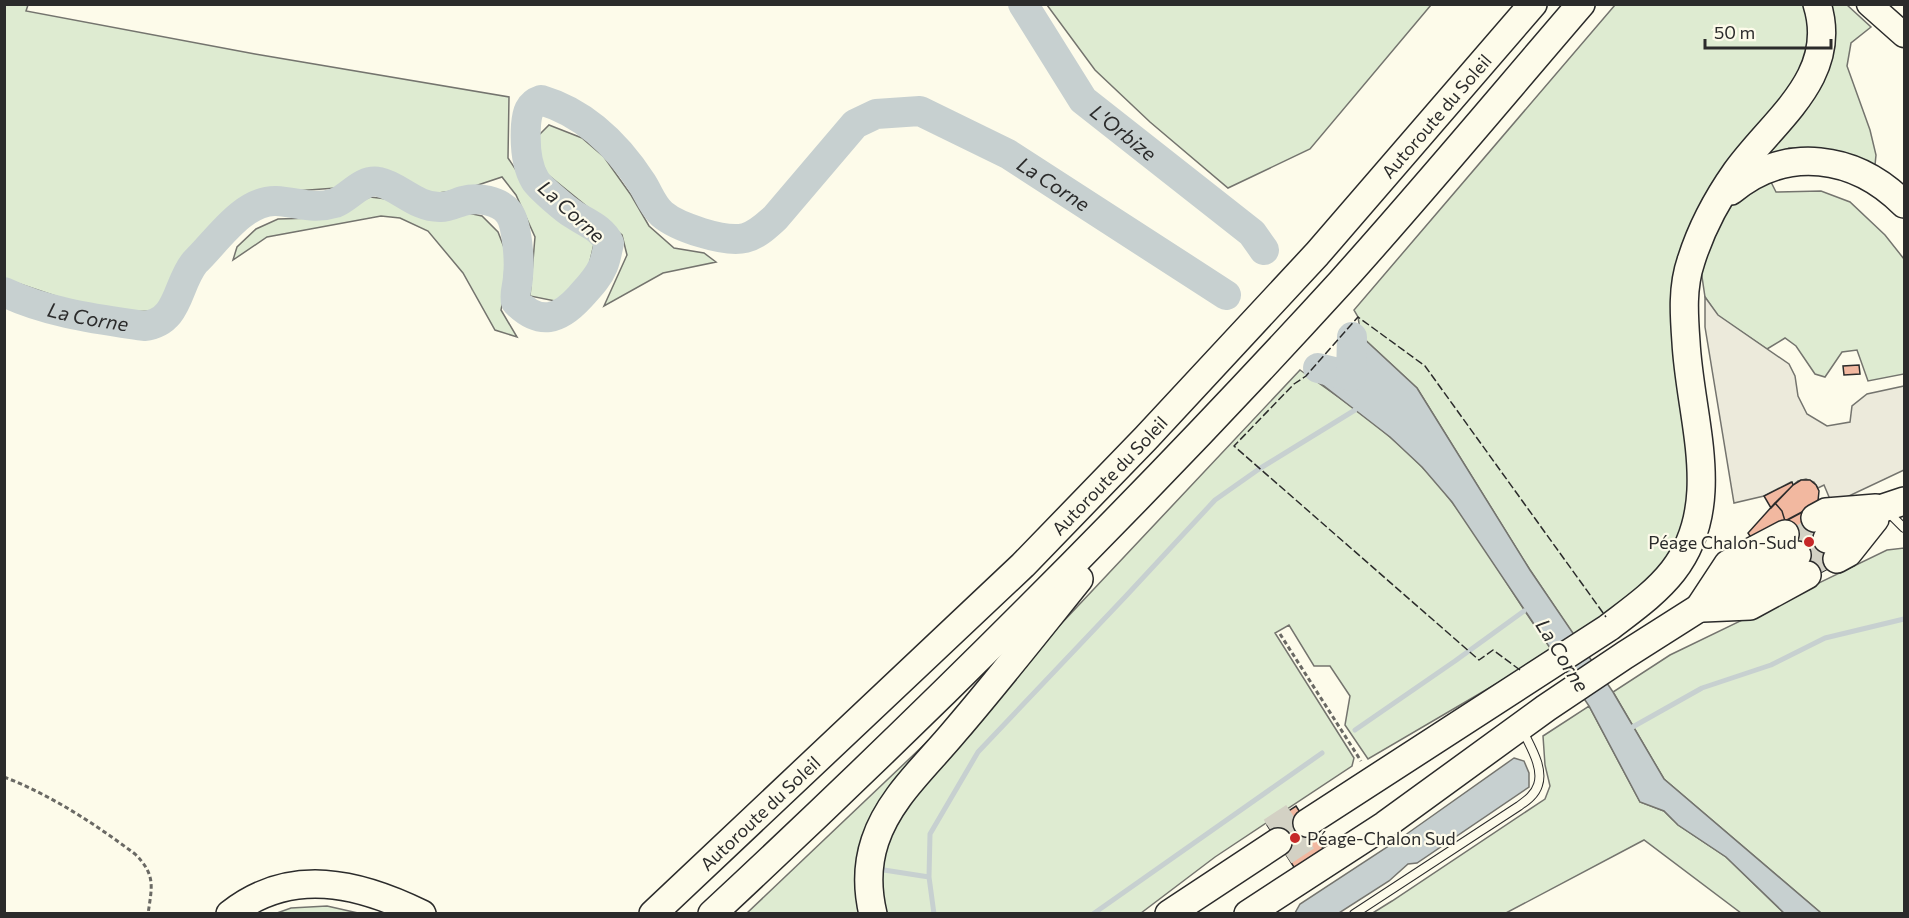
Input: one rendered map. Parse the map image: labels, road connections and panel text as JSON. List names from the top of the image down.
{
  "streets": {
    "highway": ["Autoroute du Soleil"]
  },
  "water": ["L'Orbize", "La Corne"],
  "places": ["Péage Chalon-Sud", "Péage-Chalon Sud"],
  "scale_bar": "50 m"
}
